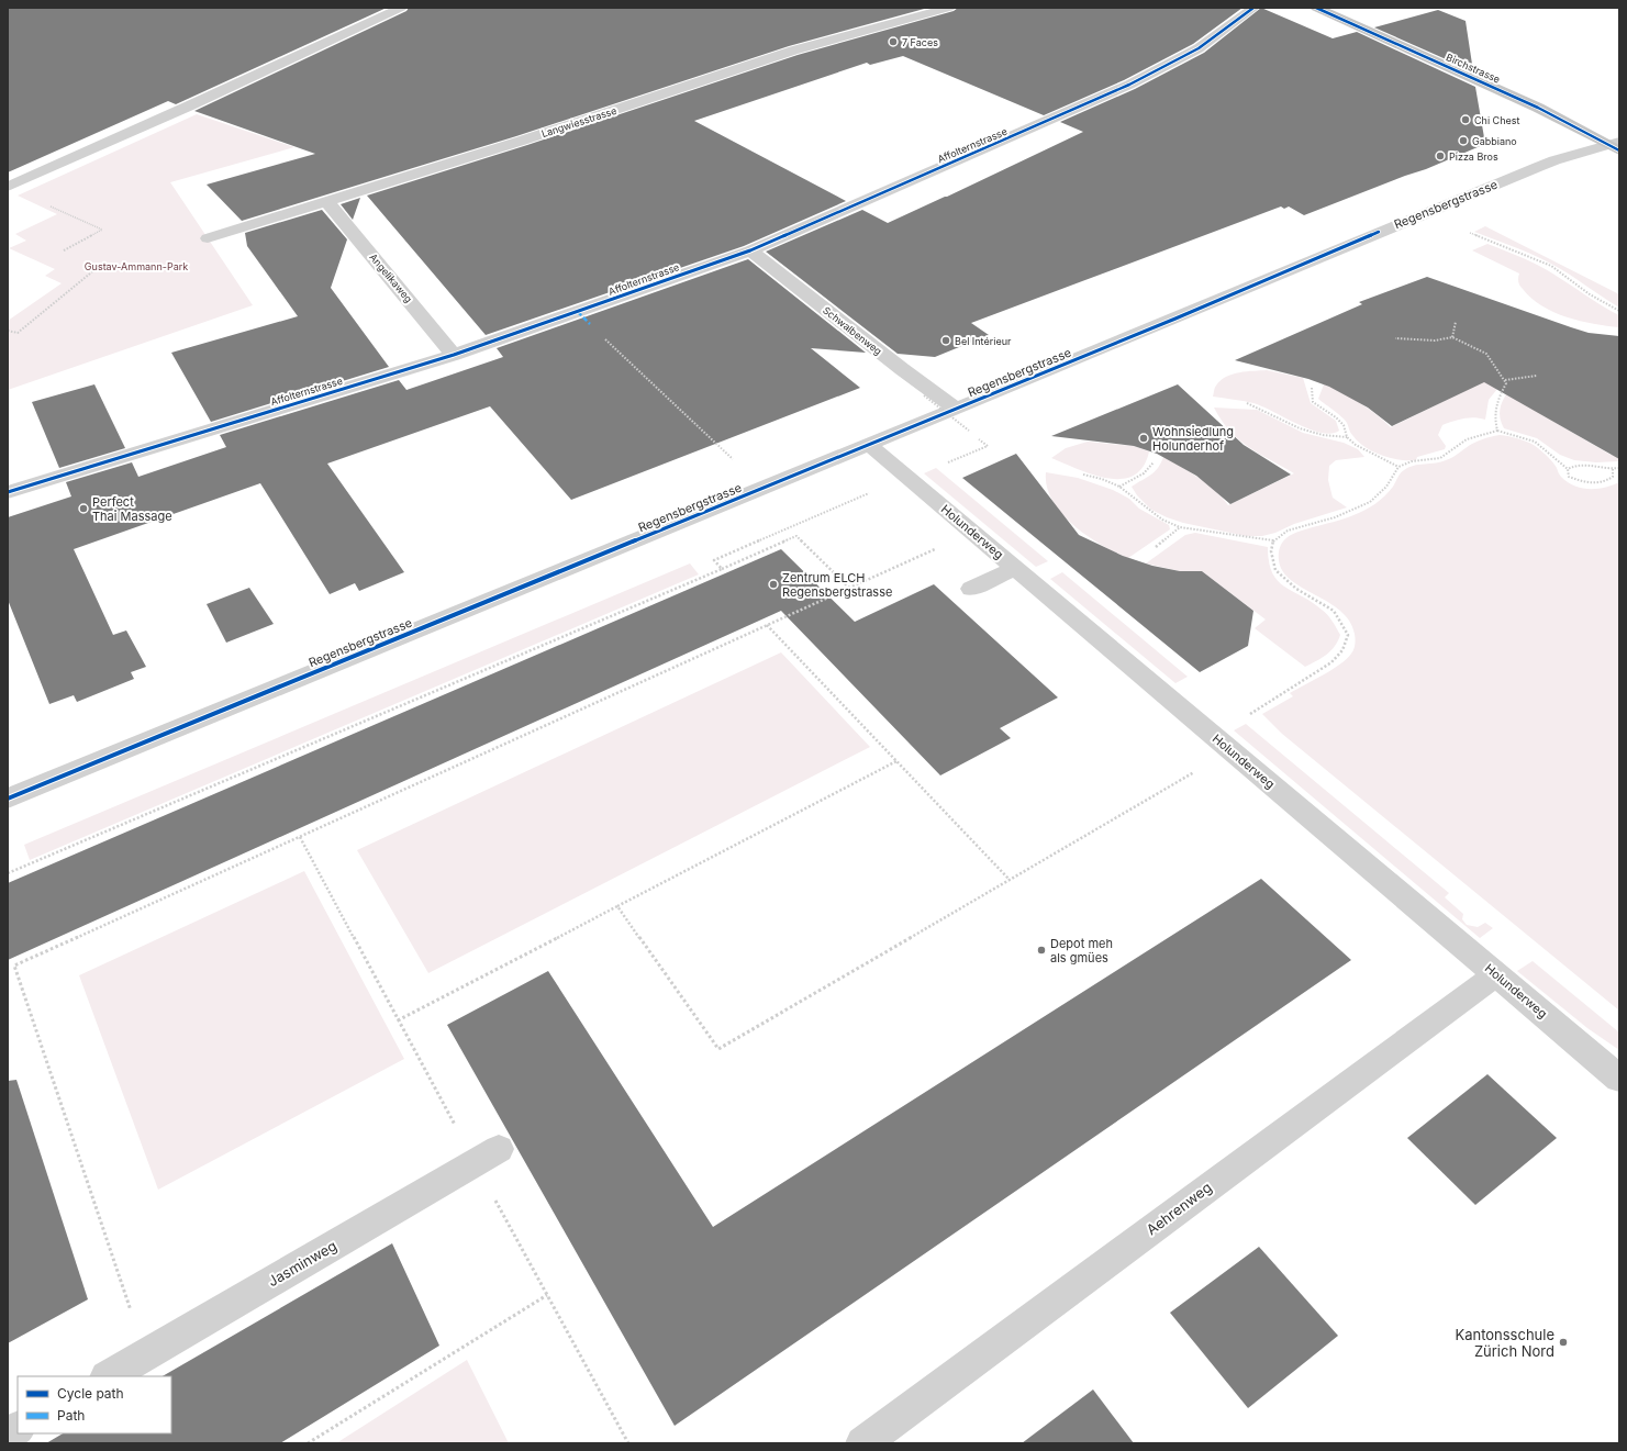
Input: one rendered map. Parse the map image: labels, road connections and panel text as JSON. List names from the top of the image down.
{
  "streets": {
    "main road": ["Birchstrasse"],
    "street": [
      "Langwiesstrasse",
      "Affolternstrasse",
      "Regensbergstrasse",
      "Angelikaweg",
      "Schwalbenweg",
      "Holunderweg",
      "Aehrenweg",
      "Jasminweg"
    ]
  },
  "crossings": [
    ["Birchstrasse", "Regensbergstrasse"],
    ["Langwiesstrasse", "Angelikaweg"],
    ["Affolternstrasse", "Angelikaweg"],
    ["Affolternstrasse", "Schwalbenweg"],
    ["Regensbergstrasse", "Schwalbenweg"],
    ["Regensbergstrasse", "Holunderweg"],
    ["Holunderweg", "Aehrenweg"]
  ],
  "parks": ["Gustav-Ammann-Park"],
  "places": [
    "7 Faces",
    "Chi Chest",
    "Gabbiano",
    "Pizza Bros",
    "Bel Intérieur",
    "Wohnsiedlung Holunderhof",
    "Perfect Thai Massage",
    "Zentrum ELCH Regensbergstrasse",
    "Depot meh als gmües",
    "Kantonsschule Zürich Nord"
  ],
  "legend": ["Cycle path", "Path"]
}
